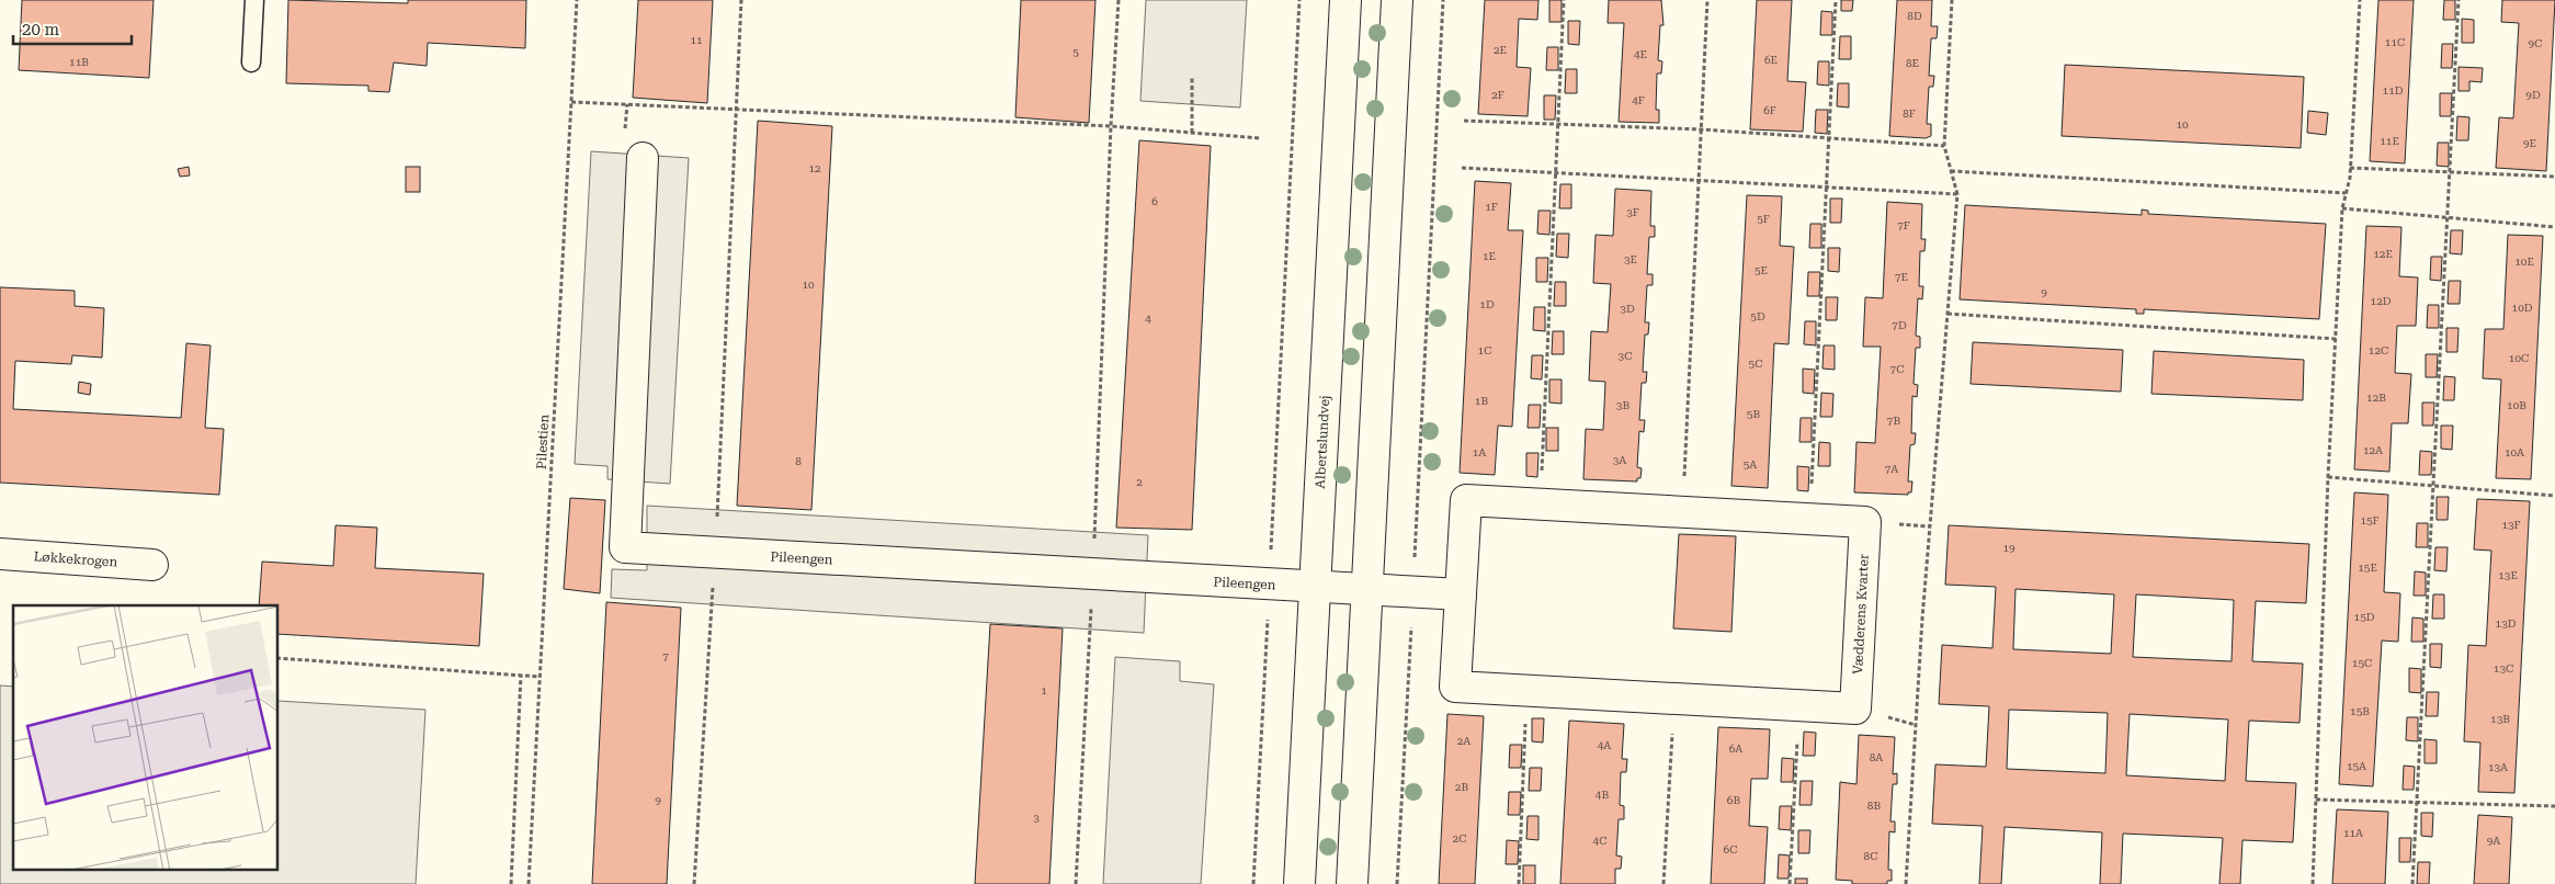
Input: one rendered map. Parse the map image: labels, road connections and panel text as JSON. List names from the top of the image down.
{
  "streets": {
    "street": [
      "Albertslundvej",
      "Pileengen",
      "Løkkekrogen",
      "Vædderens Kvarter"
    ],
    "path": ["Pilestien"]
  },
  "crossings": [
    ["Albertslundvej", "Pileengen"]
  ],
  "house_numbers": [
    "8D",
    "11",
    "11C",
    "9C",
    "2E",
    "5",
    "4E",
    "6E",
    "11B",
    "8E",
    "11D",
    "2F",
    "9D",
    "4F",
    "6F",
    "8F",
    "10",
    "11E",
    "9E",
    "12",
    "6",
    "1F",
    "3F",
    "5F",
    "7F",
    "12E",
    "1E",
    "3E",
    "10E",
    "5E",
    "7E",
    "10",
    "9",
    "12D",
    "1D",
    "10D",
    "3D",
    "5D",
    "4",
    "7D",
    "1C",
    "12C",
    "3C",
    "10C",
    "5C",
    "7C",
    "12B",
    "1B",
    "3B",
    "10B",
    "5B",
    "7B",
    "12A",
    "1A",
    "10A",
    "3A",
    "8",
    "5A",
    "7A",
    "2",
    "15F",
    "13F",
    "19",
    "15E",
    "13E",
    "15D",
    "13D",
    "7",
    "15C",
    "13C",
    "1",
    "15B",
    "13B",
    "2A",
    "4A",
    "6A",
    "8A",
    "15A",
    "13A",
    "2B",
    "4B",
    "9",
    "6B",
    "8B",
    "3",
    "11A",
    "2C",
    "4C",
    "9A",
    "6C",
    "8C"
  ],
  "scale_bar": "20 m"
}
